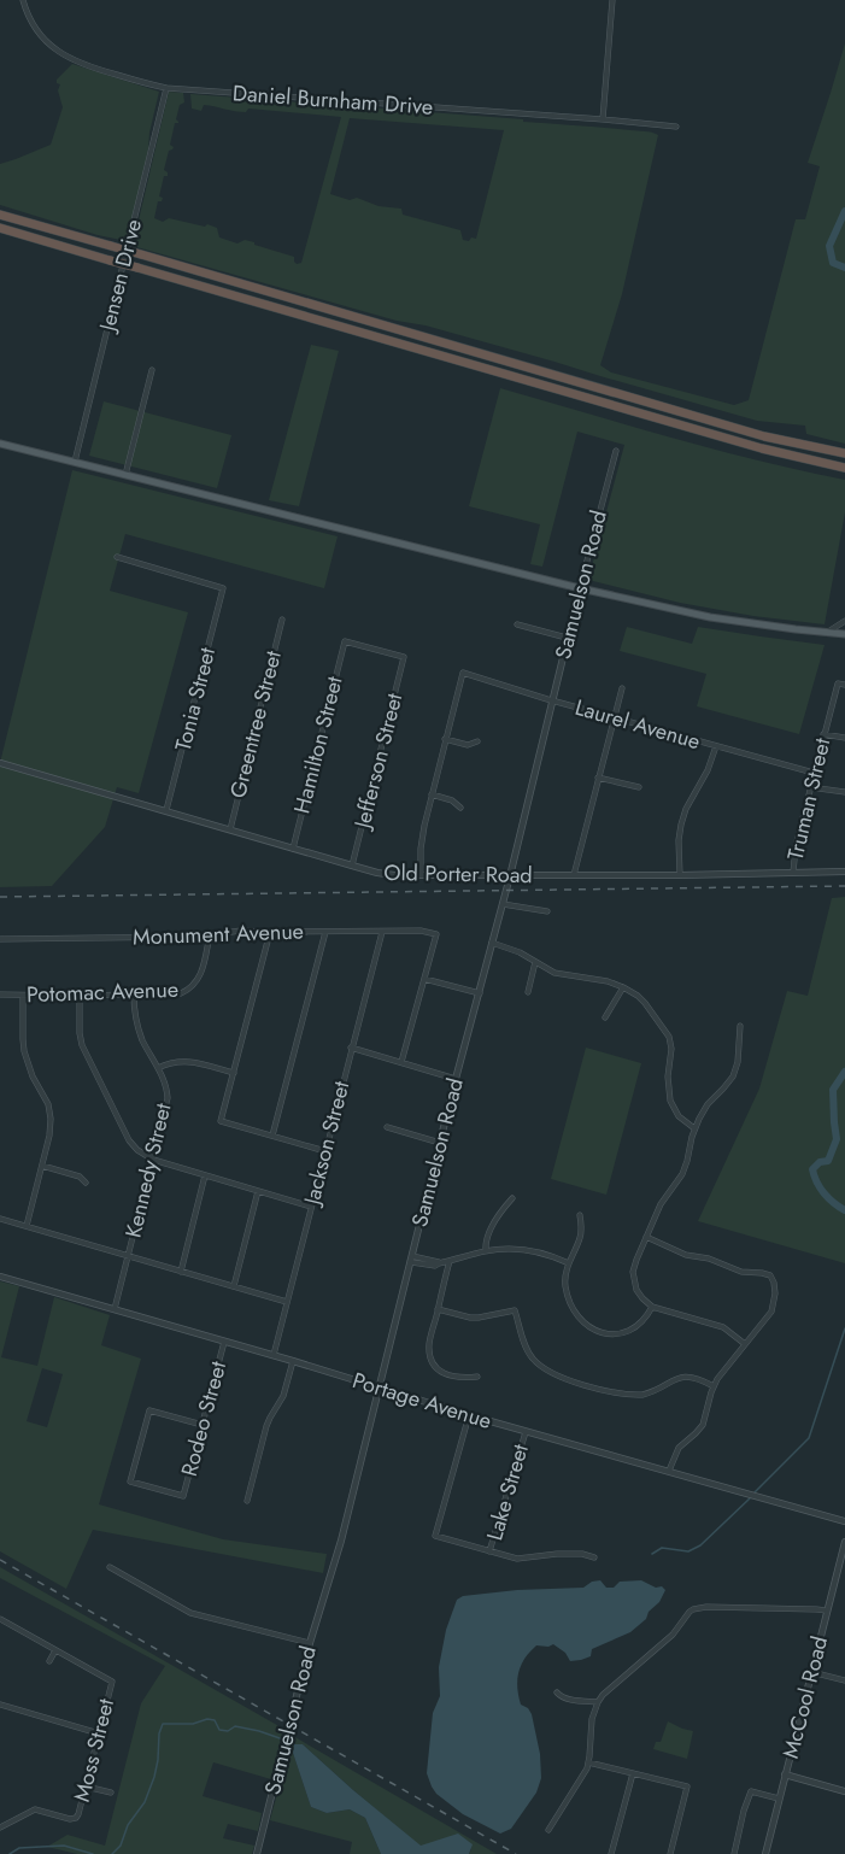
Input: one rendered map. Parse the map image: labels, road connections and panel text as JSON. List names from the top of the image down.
{
  "streets": {
    "street": [
      "Daniel Burnham Drive",
      "Jensen Drive",
      "Samuelson Road",
      "Tonia Street",
      "Greentree Street",
      "Laurel Avenue",
      "Hamilton Street",
      "Jefferson Street",
      "Truman Street",
      "Old Porter Road",
      "Monument Avenue",
      "Potomac Avenue",
      "Jackson Street",
      "Kennedy Street",
      "Portage Avenue",
      "Rodeo Street",
      "Lake Street",
      "McCool Road",
      "Moss Street"
    ]
  },
  "crossings": [
    ["Daniel Burnham Drive", "Jensen Drive"],
    ["Samuelson Road", "Laurel Avenue"],
    ["Samuelson Road", "Old Porter Road"],
    ["Samuelson Road", "Portage Avenue"],
    ["Tonia Street", "Old Porter Road"],
    ["Greentree Street", "Old Porter Road"],
    ["Laurel Avenue", "Truman Street"],
    ["Hamilton Street", "Jefferson Street"],
    ["Hamilton Street", "Old Porter Road"],
    ["Jefferson Street", "Old Porter Road"],
    ["Truman Street", "Old Porter Road"],
    ["Monument Avenue", "Potomac Avenue"],
    ["Monument Avenue", "Jackson Street"],
    ["Potomac Avenue", "Kennedy Street"],
    ["Jackson Street", "Portage Avenue"],
    ["Kennedy Street", "Portage Avenue"],
    ["Portage Avenue", "Rodeo Street"],
    ["Portage Avenue", "Lake Street"]
  ]
}
